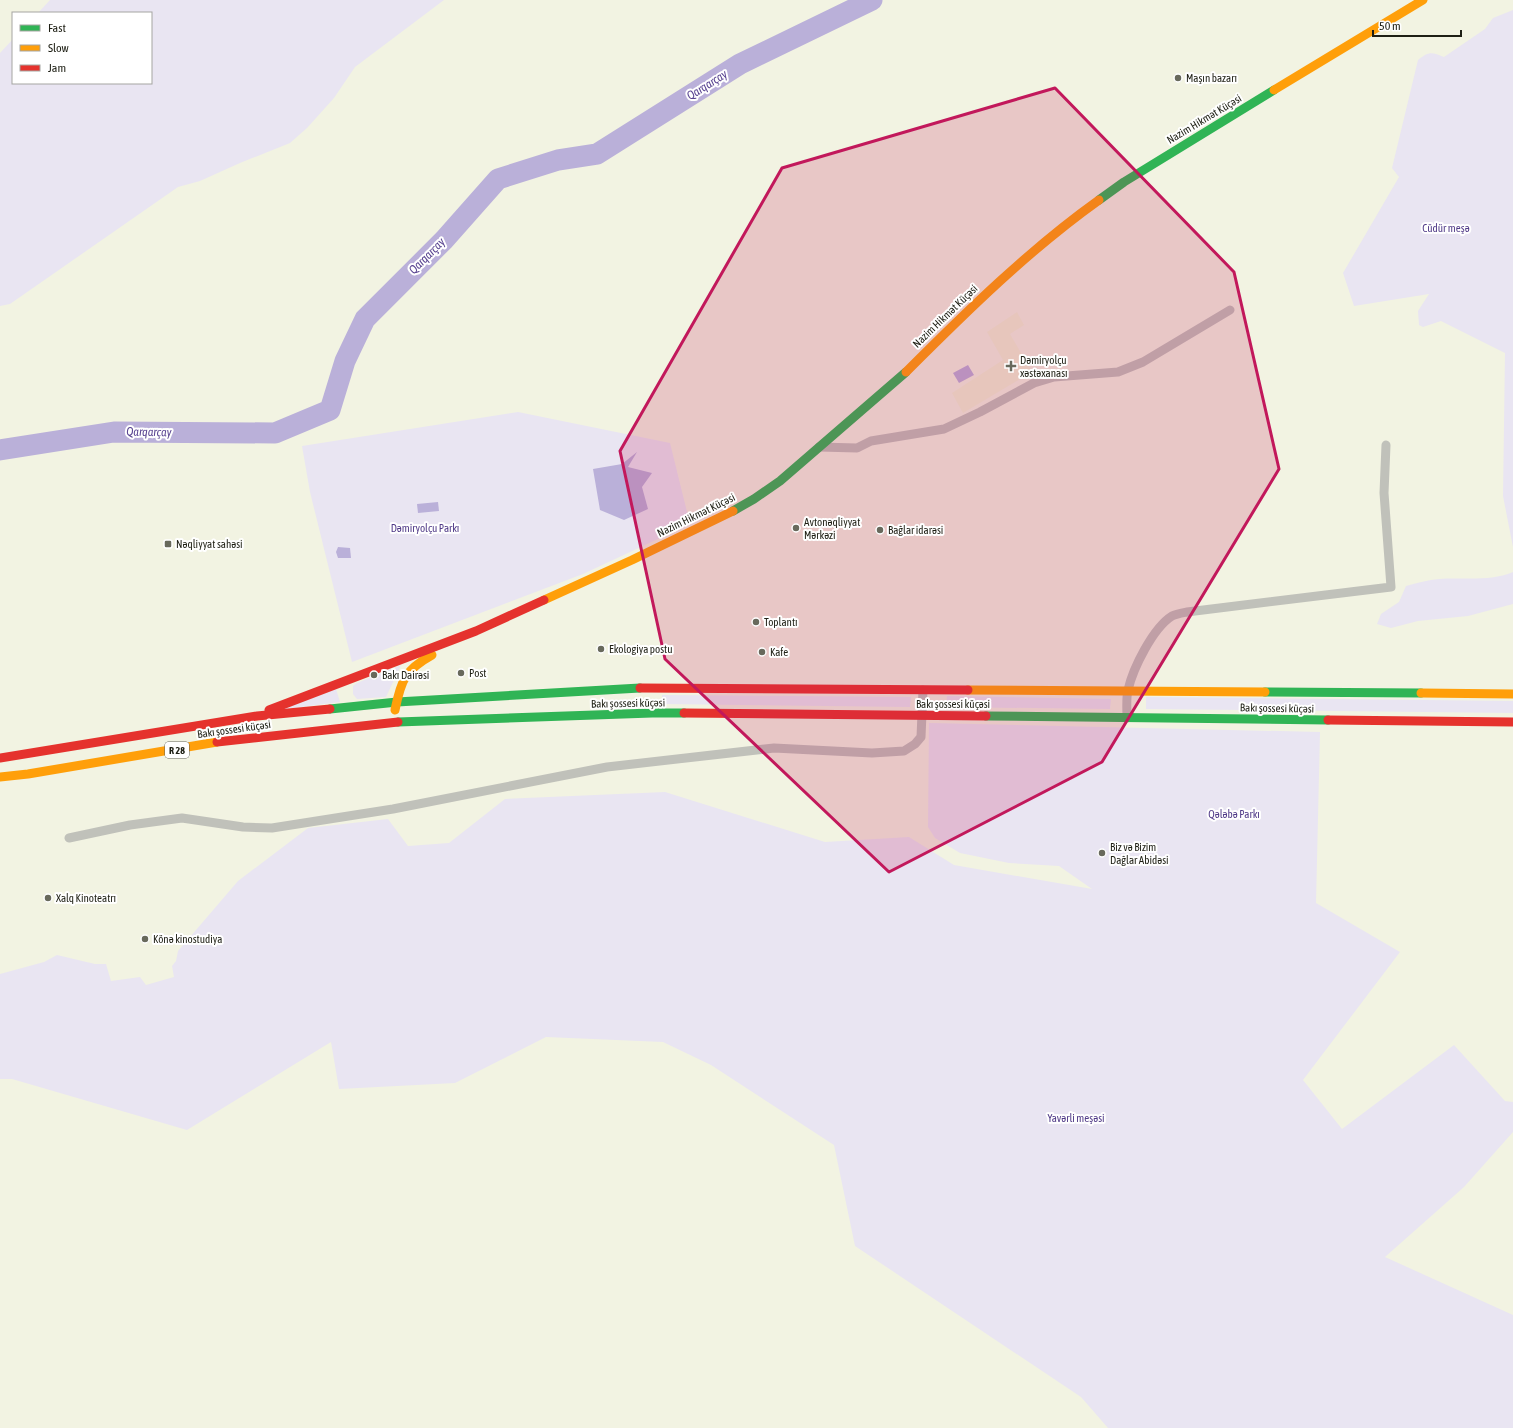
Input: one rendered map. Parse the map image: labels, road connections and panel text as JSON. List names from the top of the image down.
{
  "streets": {
    "main road": ["Nazim Hikmət Küçəsi", "Bakı şossesi küçəsi", "R 28"]
  },
  "water": ["Qarqarçay"],
  "parks": [
    "Cüdür meşə",
    "Dəmiryolçu Parkı",
    "Qələbə Parkı",
    "Yavərli meşəsi"
  ],
  "places": {
    "other": [
      "Maşın bazarı",
      "Avtonəqliyyat Mərkəzi",
      "Bağlar idarəsi",
      "Toplantı",
      "Ekologiya postu",
      "Kafe",
      "Post",
      "Bakı Dairəsi",
      "Biz və Bizim Dağlar Abidəsi",
      "Xalq Kinoteatrı",
      "Könə kinostudiya"
    ],
    "health": ["Dəmiryolçu xəstəxanası"],
    "transit": ["Nəqliyyat sahəsi"]
  },
  "legend": ["Fast", "Slow", "Jam"],
  "scale_bar": "50 m"
}
